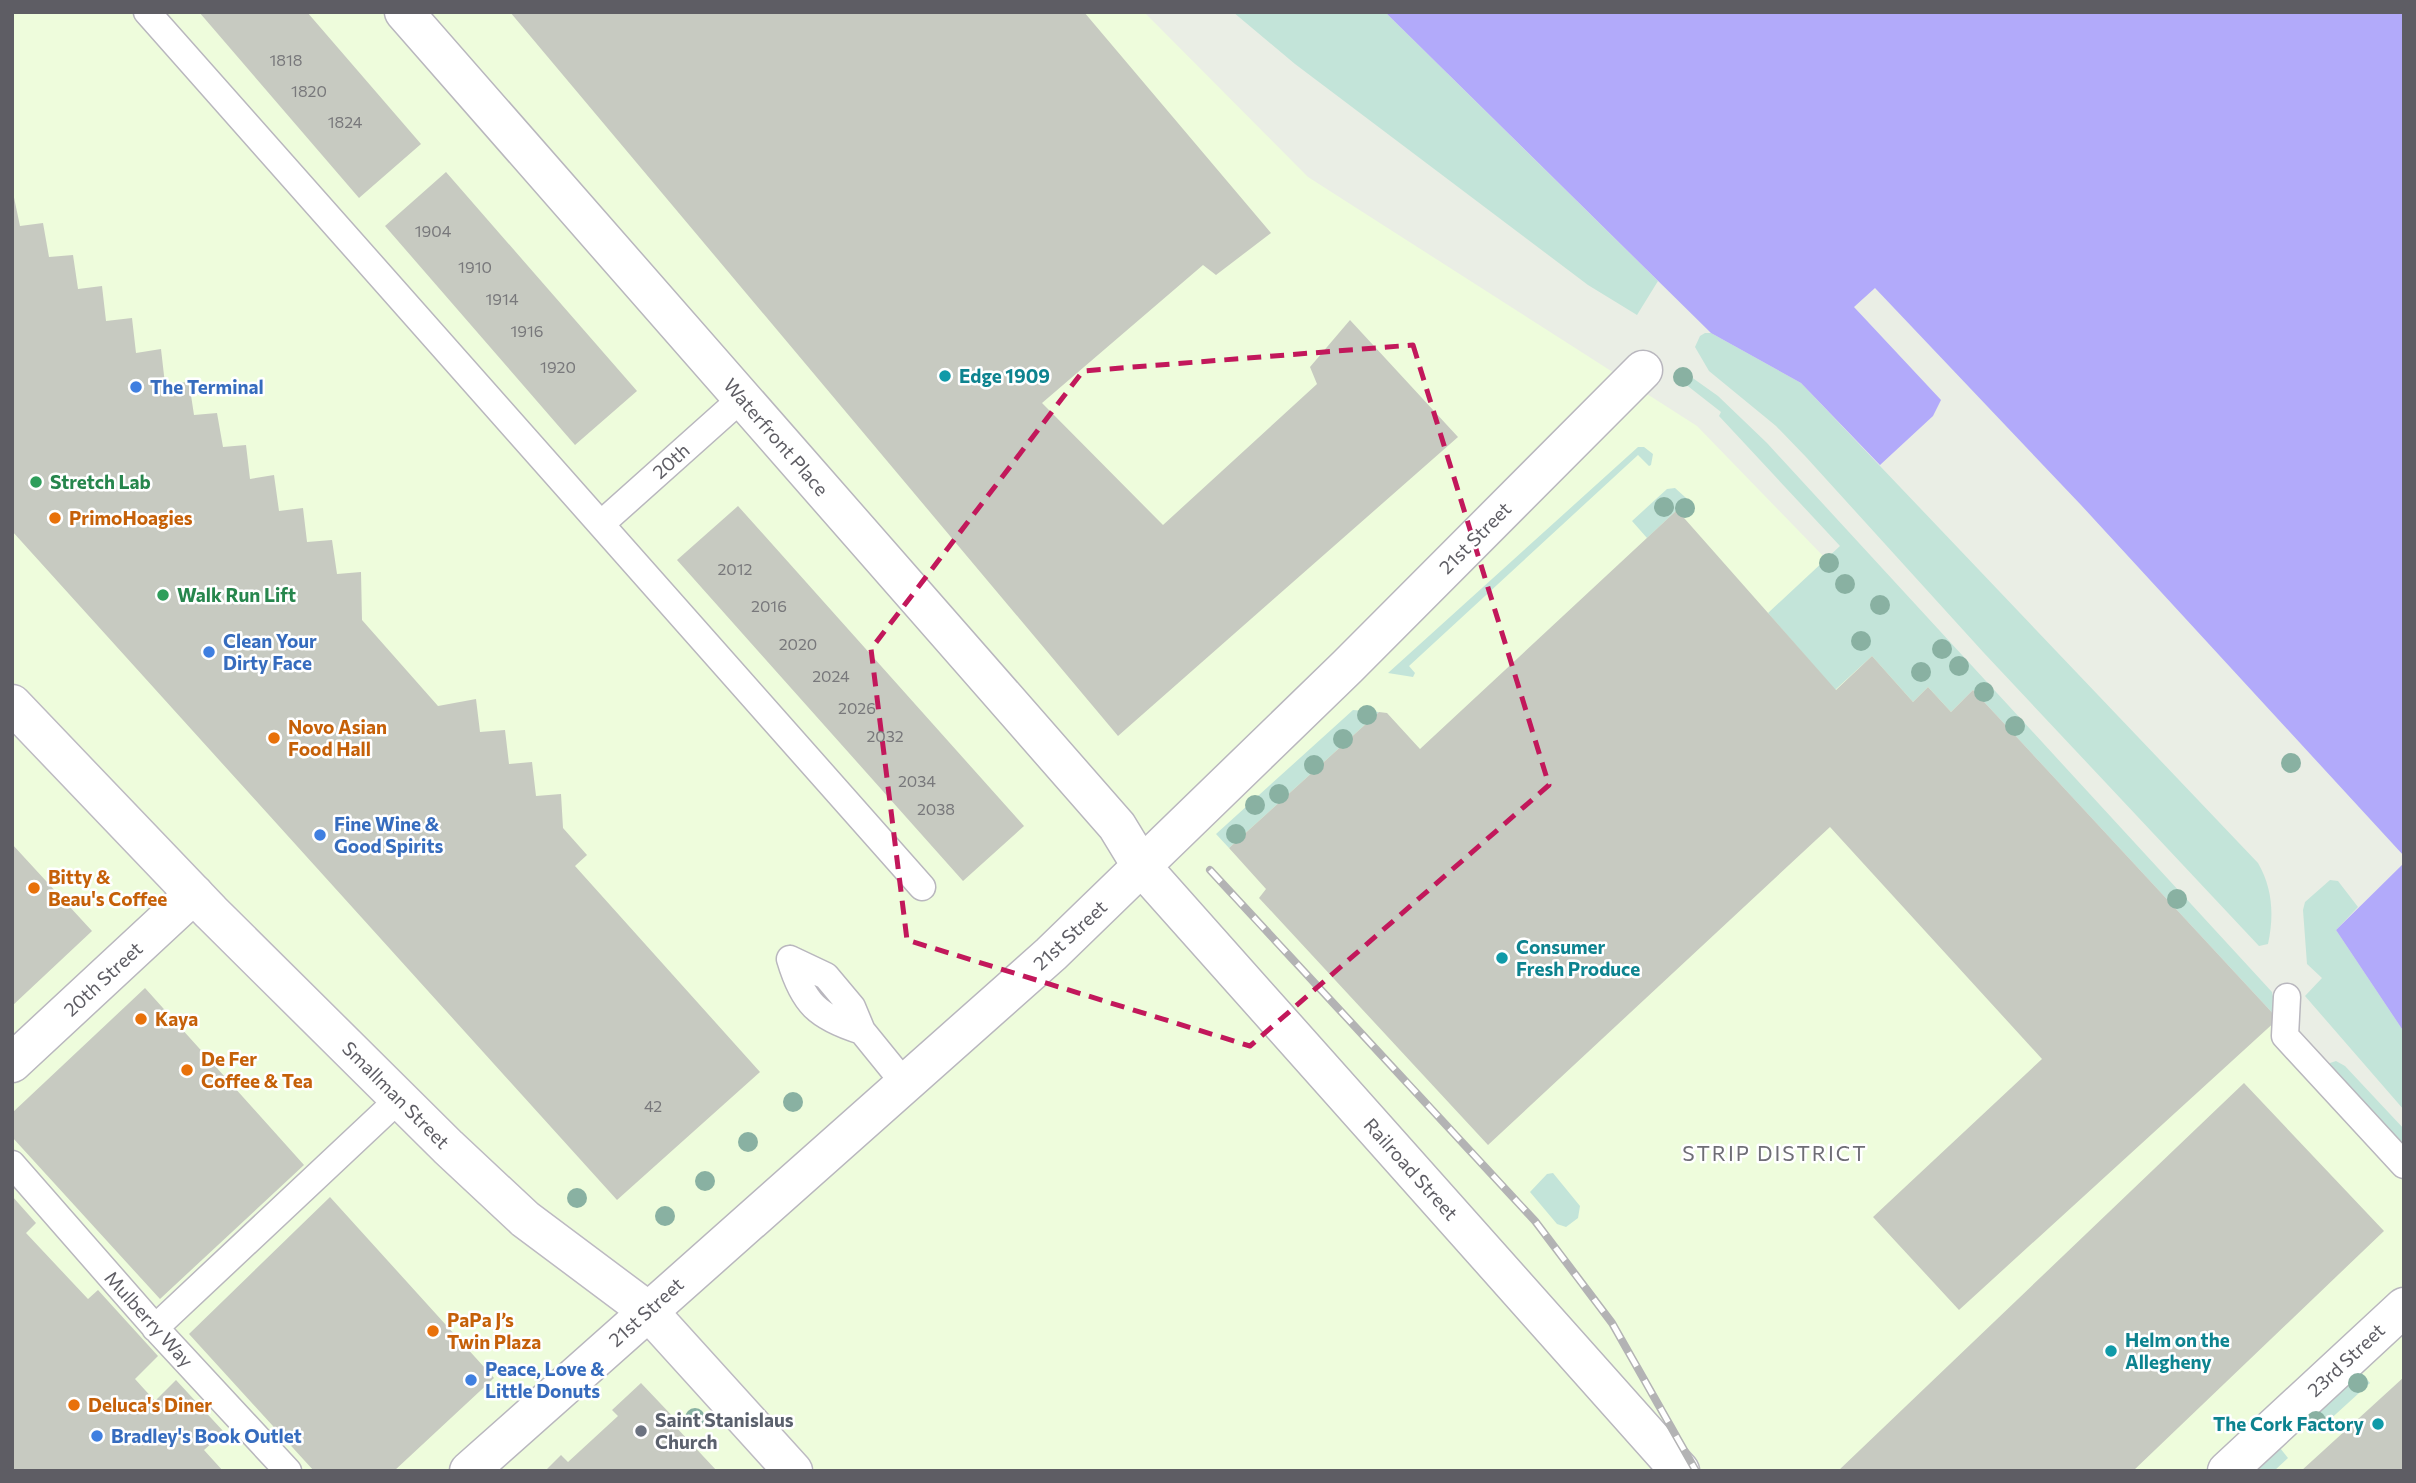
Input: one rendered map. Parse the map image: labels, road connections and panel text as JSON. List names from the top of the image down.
{
  "streets": {
    "street": [
      "Waterfront Place",
      "21st Street",
      "20th Street",
      "Smallman Street",
      "Railroad Street",
      "23rd Street"
    ],
    "lane": ["20th", "Mulberry Way"]
  },
  "crossings": [
    ["Waterfront Place", "20th"],
    ["Waterfront Place", "21st Street"],
    ["Waterfront Place", "Railroad Street"],
    ["21st Street", "Smallman Street"],
    ["21st Street", "Railroad Street"],
    ["20th Street", "Smallman Street"]
  ],
  "districts": ["STRIP DISTRICT"],
  "places": [
    "Edge 1909",
    "The Terminal",
    "Stretch Lab",
    "PrimoHoagies",
    "Walk Run Lift",
    "Clean Your Dirty Face",
    "Novo Asian Food Hall",
    "Fine Wine & Good Spirits",
    "Bitty & Beau's Coffee",
    "Consumer Fresh Produce",
    "Kaya",
    "De Fer Coffee & Tea",
    "PaPa J’s Twin Plaza",
    "Helm on the Allegheny",
    "Peace, Love & Little Donuts",
    "Deluca's Diner",
    "The Cork Factory",
    "Saint Stanislaus Church",
    "Bradley's Book Outlet"
  ],
  "house_numbers": [
    "1818",
    "1820",
    "1824",
    "1904",
    "1910",
    "1914",
    "1916",
    "1920",
    "2012",
    "2016",
    "2020",
    "2024",
    "2026",
    "2032",
    "2034",
    "2038",
    "42"
  ]
}
